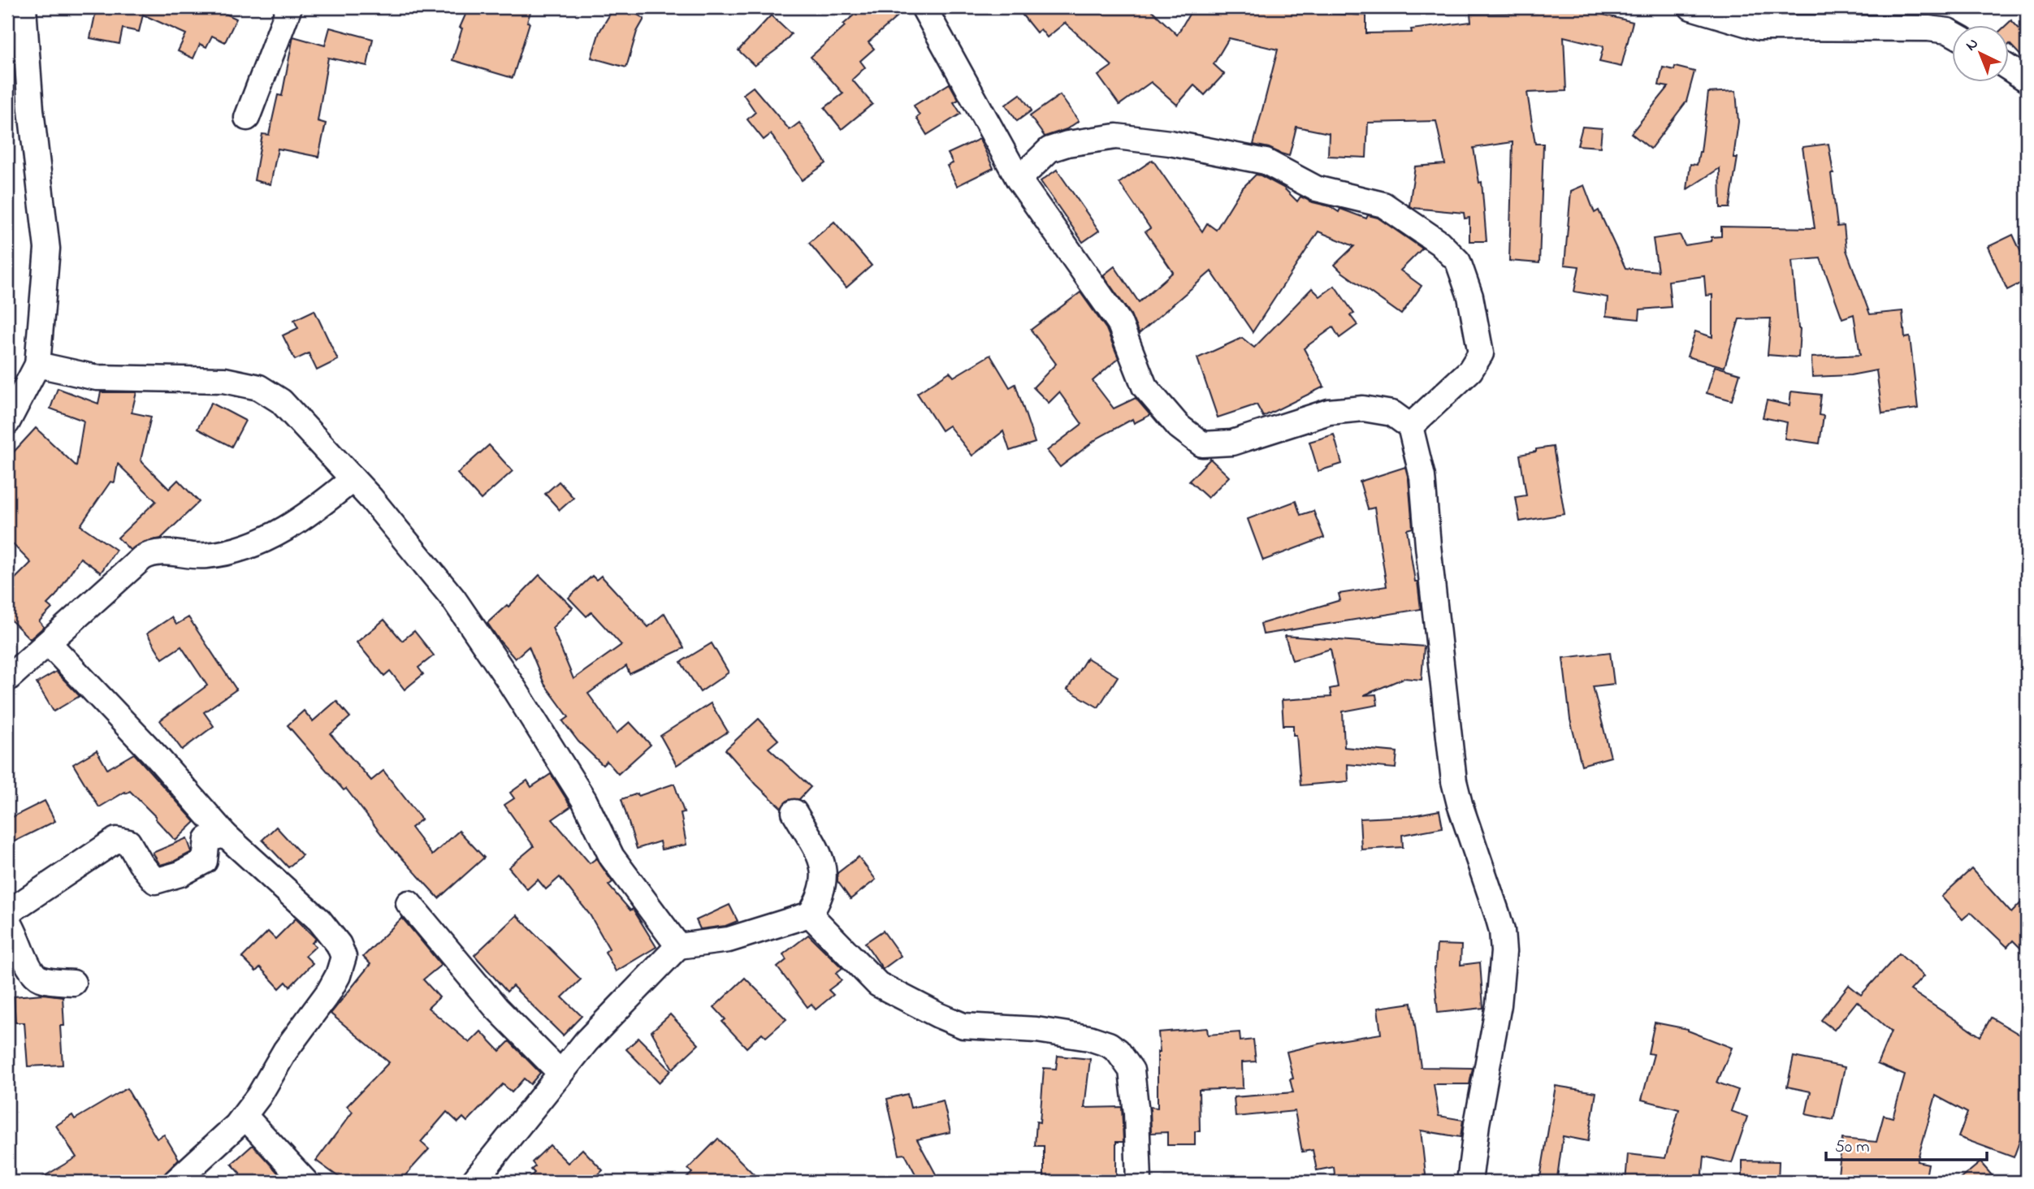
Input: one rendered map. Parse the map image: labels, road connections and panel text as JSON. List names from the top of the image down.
{
  "scale_bar": "50 m",
  "north": "top left"
}
